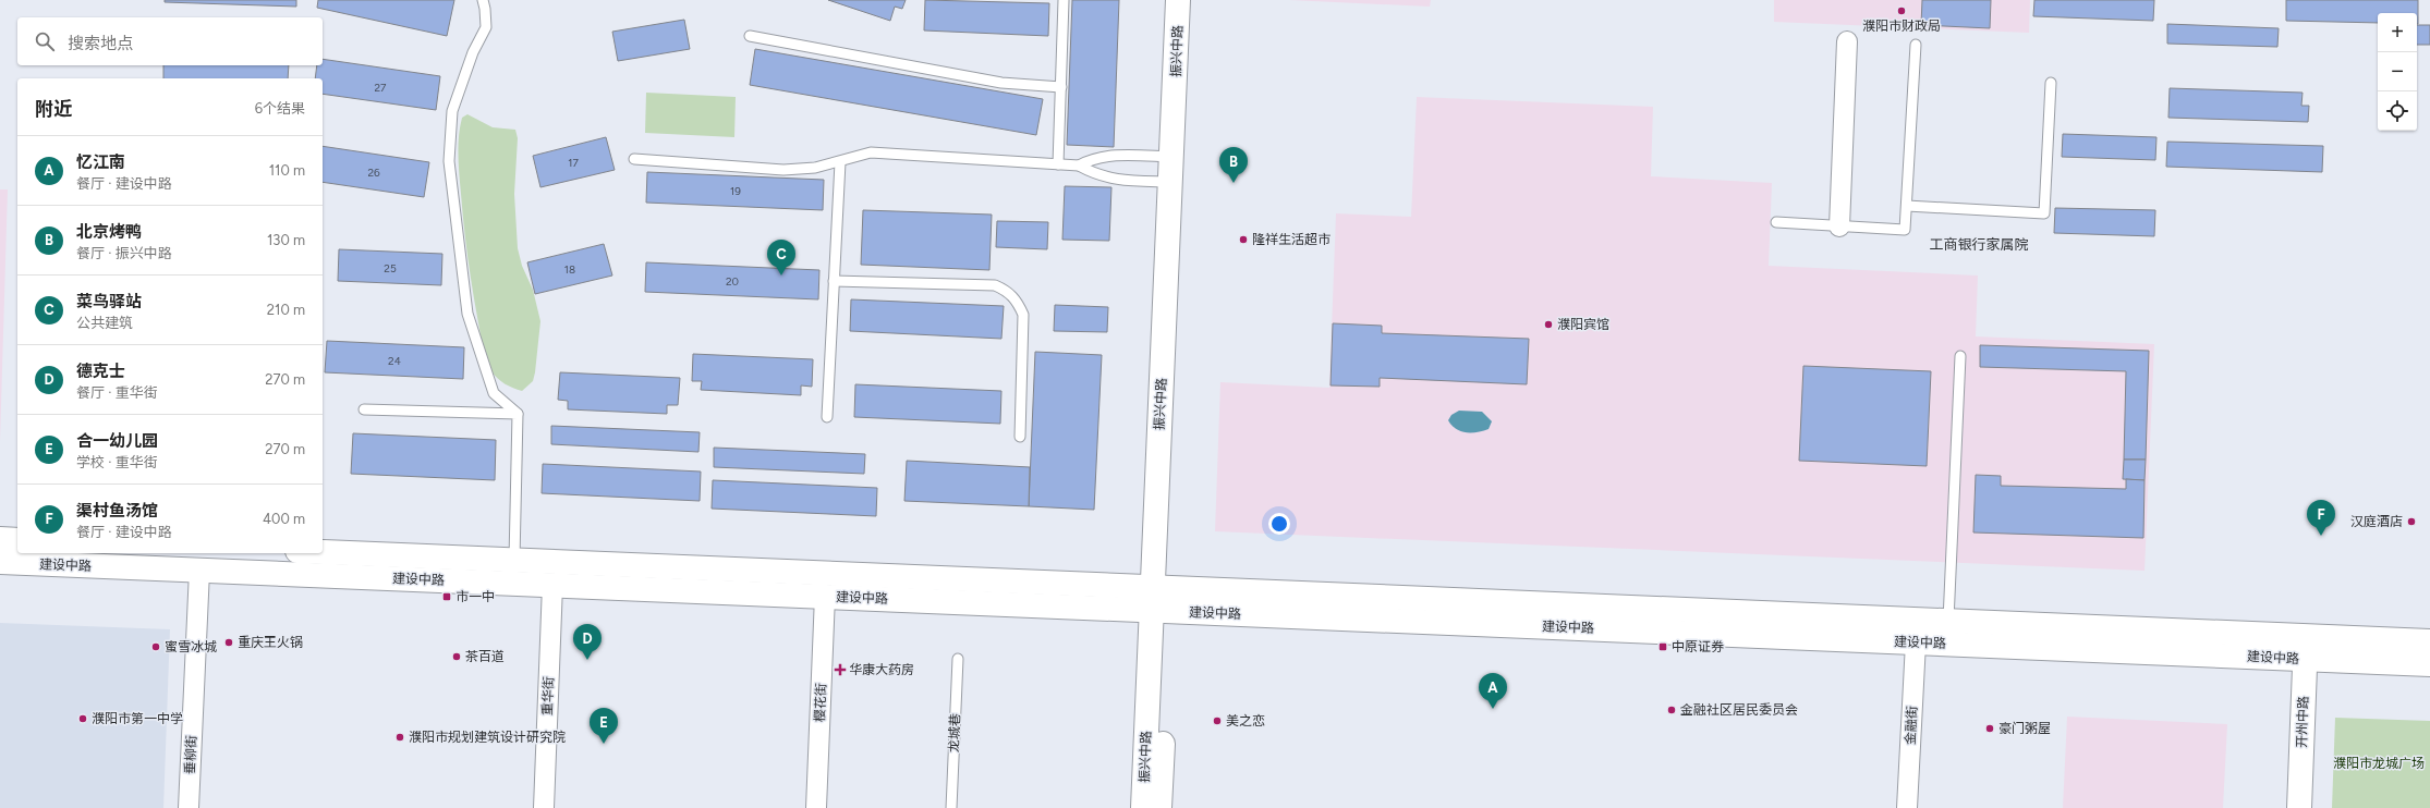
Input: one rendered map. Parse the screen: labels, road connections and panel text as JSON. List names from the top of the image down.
{
  "streets": {
    "main road": ["振兴中路", "建设中路", "开州中路"],
    "street": [
      "重华街",
      "樱花街",
      "金融街",
      "垂柳街"
    ],
    "lane": ["龙城巷"]
  },
  "crossings": [
    ["振兴中路", "建设中路"],
    ["建设中路", "重华街"],
    ["建设中路", "樱花街"],
    ["建设中路", "开州中路"],
    ["建设中路", "金融街"],
    ["建设中路", "垂柳街"]
  ],
  "districts": ["工商银行家属院"],
  "parks": ["濮阳市龙城广场"],
  "places": {
    "other": [
      "濮阳市财政局",
      "隆祥生活超市",
      "濮阳宾馆",
      "汉庭酒店",
      "重庆王火锅",
      "蜜雪冰城",
      "茶百道",
      "金融社区居民委员会",
      "濮阳市第一中学",
      "美之恋",
      "豪门粥屋",
      "濮阳市规划建筑设计研究院"
    ],
    "transit": ["市一中", "中原证券"],
    "health": ["华康大药房"]
  },
  "house_numbers": [
    "27",
    "17",
    "26",
    "19",
    "25",
    "18",
    "20",
    "24"
  ],
  "page": {
    "map_buttons": ["+", "−"],
    "search": "搜索地点",
    "heading": ["附近", "6个结果"],
    "list": [
      {
        "mark": "A",
        "name": "忆江南",
        "note": "餐厅 · 建设中路",
        "value": "110 m"
      },
      {
        "mark": "B",
        "name": "北京烤鸭",
        "note": "餐厅 · 振兴中路",
        "value": "130 m"
      },
      {
        "mark": "C",
        "name": "菜鸟驿站",
        "note": "公共建筑",
        "value": "210 m"
      },
      {
        "mark": "D",
        "name": "德克士",
        "note": "餐厅 · 重华街",
        "value": "270 m"
      },
      {
        "mark": "E",
        "name": "合一幼儿园",
        "note": "学校 · 重华街",
        "value": "270 m"
      },
      {
        "mark": "F",
        "name": "渠村鱼汤馆",
        "note": "餐厅 · 建设中路",
        "value": "400 m"
      }
    ],
    "pins": [
      "B",
      "C",
      "F",
      "D",
      "A",
      "E"
    ]
  }
}
